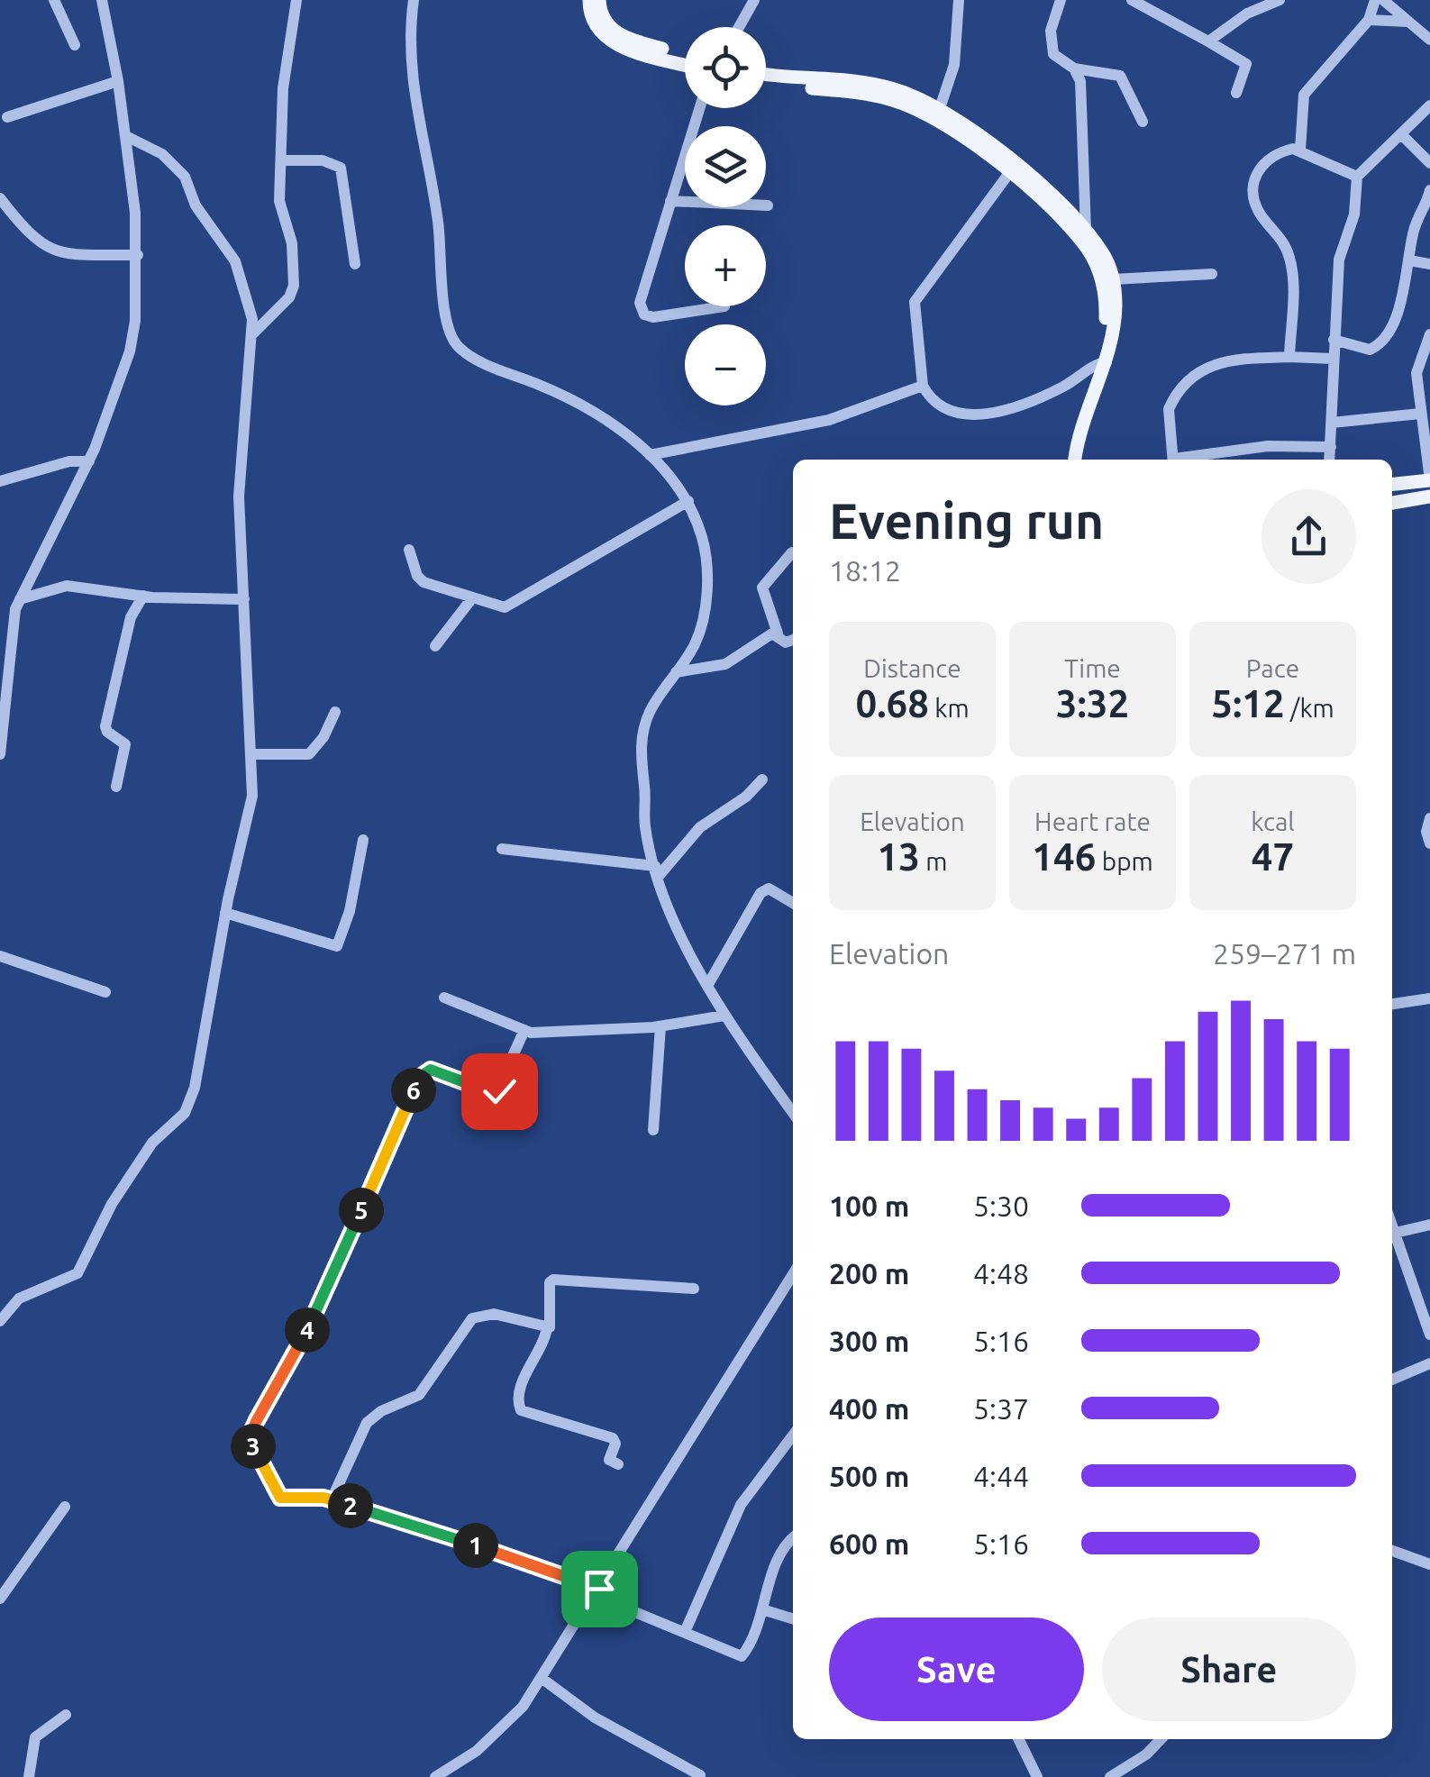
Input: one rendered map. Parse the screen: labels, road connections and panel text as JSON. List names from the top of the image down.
{
  "page": {
    "map_buttons": ["+", "−"],
    "heading": ["Evening run", "18:12"],
    "stats": [
      ["Distance", "0.68 km"],
      ["Time", "3:32"],
      ["Pace", "5:12 /km"],
      ["Elevation", "13 m"],
      ["Heart rate", "146 bpm"],
      ["kcal", "47"]
    ],
    "chart": ["Elevation", "259–271 m"],
    "pins": [
      "6",
      "5",
      "4",
      "3",
      "2",
      "1"
    ],
    "list": [
      {
        "name": "100 m",
        "note": "5:30"
      },
      {
        "name": "200 m",
        "note": "4:48"
      },
      {
        "name": "300 m",
        "note": "5:16"
      },
      {
        "name": "400 m",
        "note": "5:37"
      },
      {
        "name": "500 m",
        "note": "4:44"
      },
      {
        "name": "600 m",
        "note": "5:16"
      }
    ],
    "buttons": ["Save", "Share"]
  }
}
